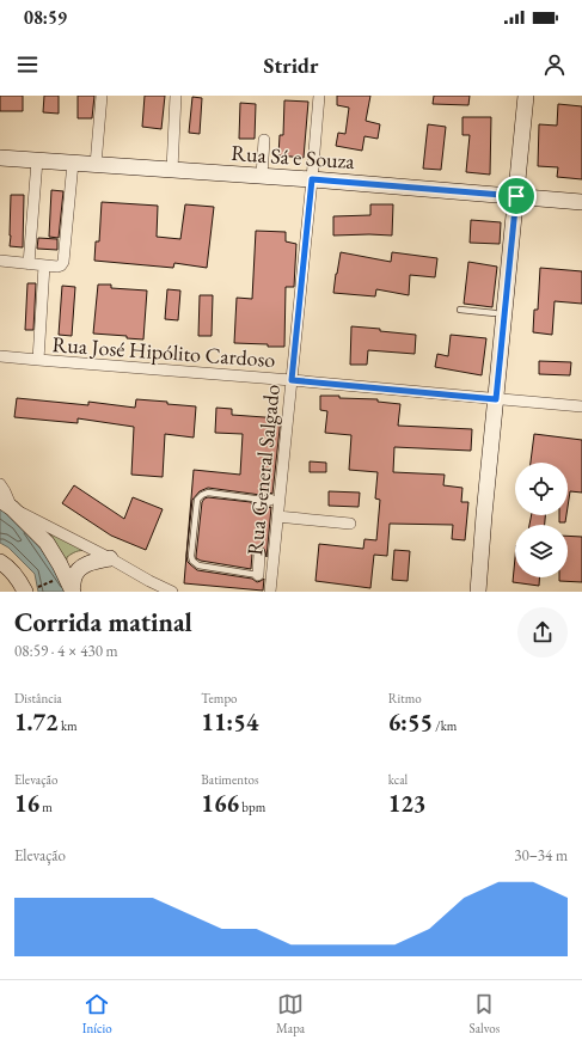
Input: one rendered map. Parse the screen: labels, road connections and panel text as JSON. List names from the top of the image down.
{
  "streets": {
    "street": ["Rua Sá e Souza", "Rua José Hipólito Cardoso", "Rua General Salgado"]
  },
  "crossings": [
    ["Rua Sá e Souza", "Rua General Salgado"],
    ["Rua José Hipólito Cardoso", "Rua General Salgado"]
  ],
  "page": {
    "status": "08:59",
    "header": "Stridr",
    "heading": ["Corrida matinal", "08:59 · 4 × 430 m"],
    "stats": [
      ["Distância", "1.72 km"],
      ["Tempo", "11:54"],
      ["Ritmo", "6:55 /km"],
      ["Elevação", "16 m"],
      ["Batimentos", "166 bpm"],
      ["kcal", "123"]
    ],
    "chart": ["Elevação", "30–34 m"],
    "tabs": ["Início", "Mapa", "Salvos"]
  }
}
